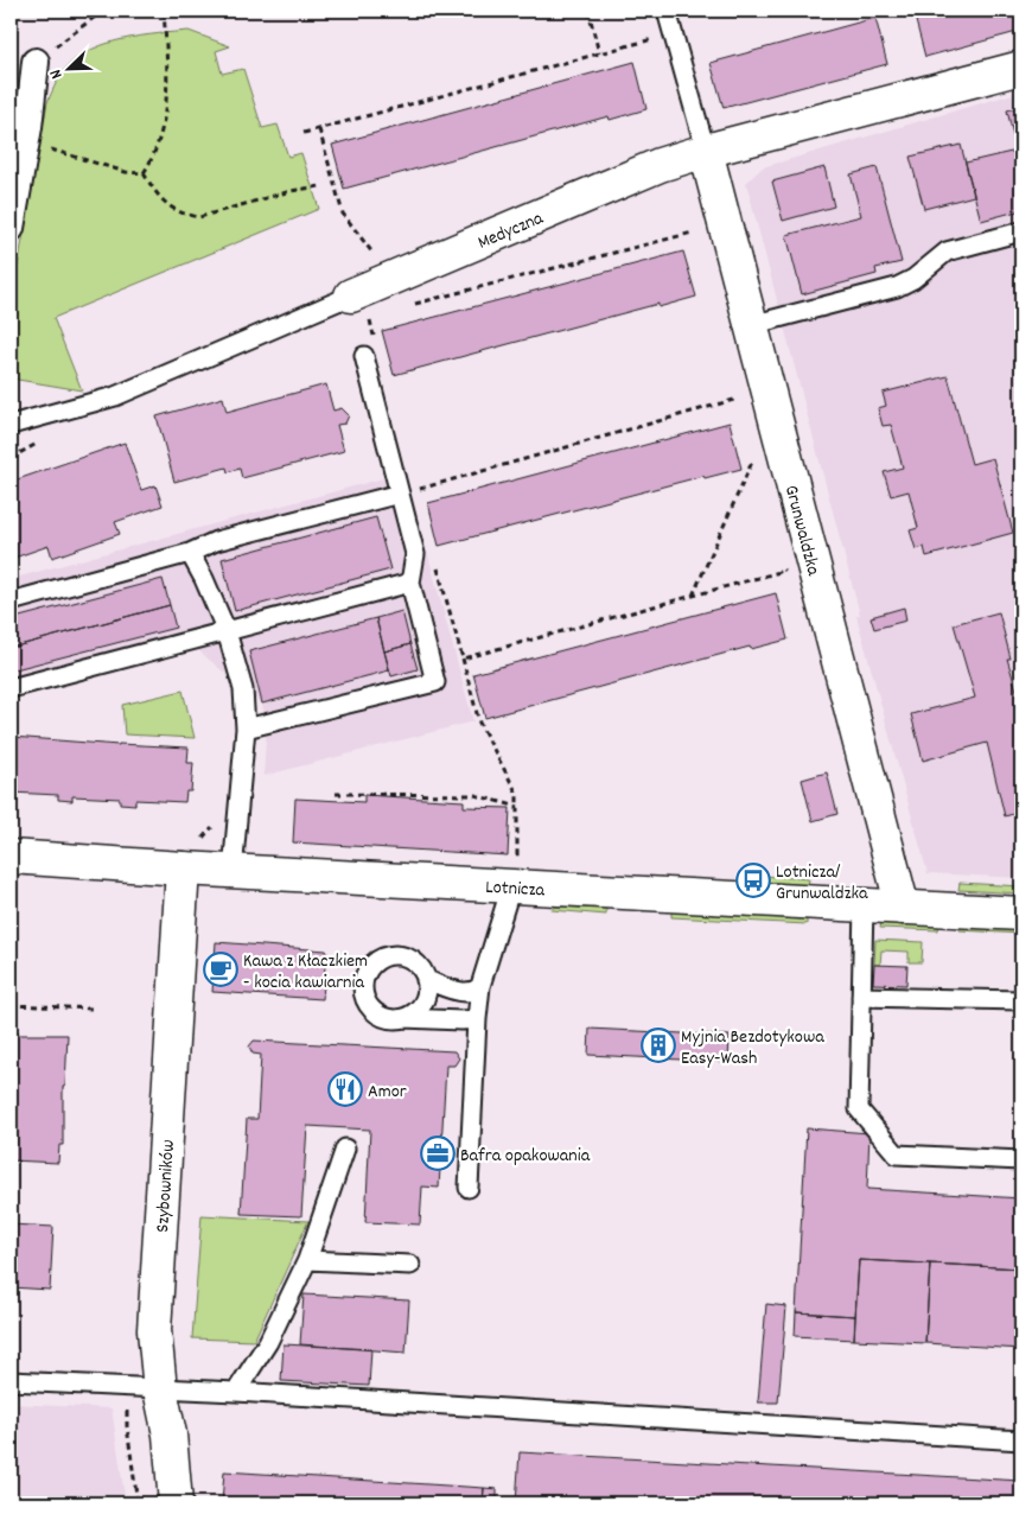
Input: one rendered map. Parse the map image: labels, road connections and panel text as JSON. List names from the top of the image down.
{
  "streets": {
    "street": [
      "Medyczna",
      "Grunwaldzka",
      "Lotnicza",
      "Szybowników"
    ]
  },
  "crossings": [
    ["Medyczna", "Grunwaldzka"],
    ["Grunwaldzka", "Lotnicza"],
    ["Lotnicza", "Szybowników"]
  ],
  "places": {
    "bus stop": ["Lotnicza/ Grunwaldzka"],
    "cafe": ["Kawa z Kłaczkiem - kocia kawiarnia"],
    "building": ["Myjnia Bezdotykowa Easy-Wash"],
    "restaurant": ["Amor"],
    "office": ["Bafra opakowania"]
  },
  "north": "bottom left"
}
